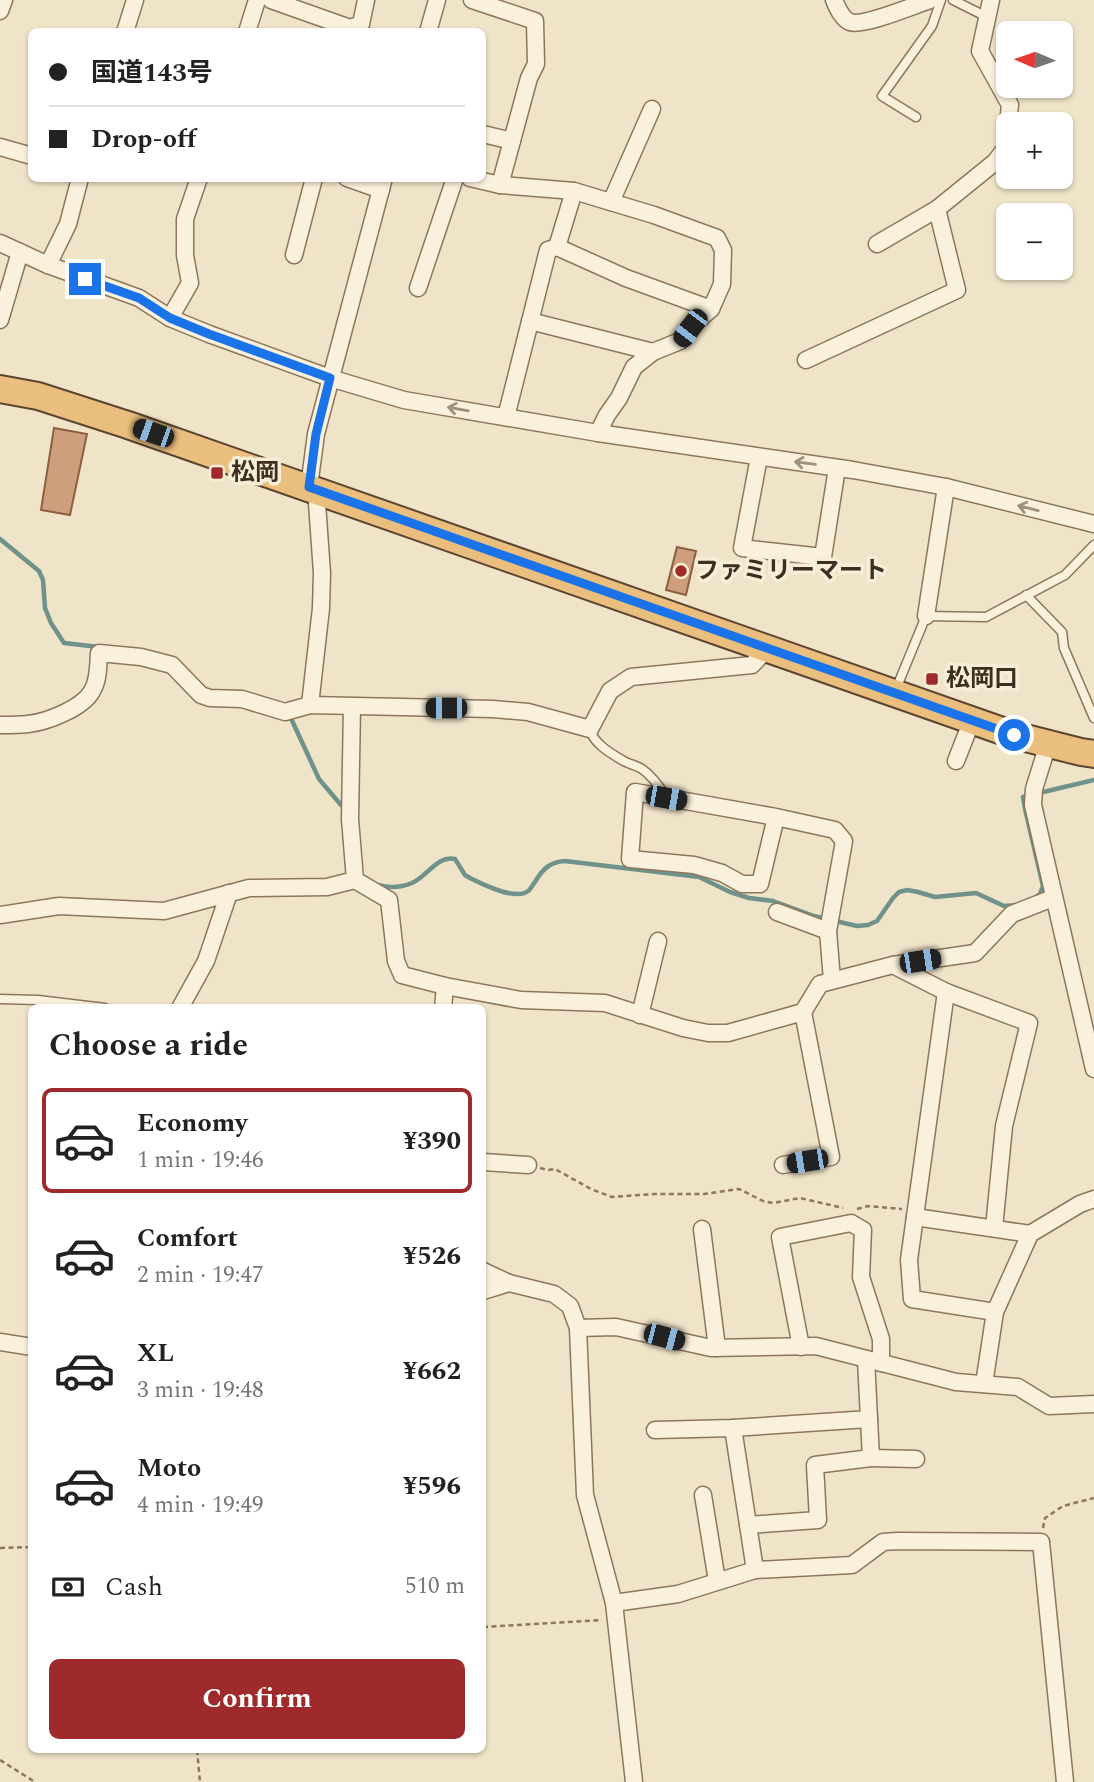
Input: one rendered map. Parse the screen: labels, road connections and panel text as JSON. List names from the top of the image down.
{
  "places": {
    "transit": ["松岡", "松岡口"],
    "other": ["ファミリーマート"]
  },
  "north": "left",
  "page": {
    "map_buttons": ["+", "−"],
    "banner": ["国道143号", "Drop-off"],
    "heading": "Choose a ride",
    "list": [
      {
        "name": "Economy",
        "note": "1 min · 19:46",
        "value": "¥390"
      },
      {
        "name": "Comfort",
        "note": "2 min · 19:47",
        "value": "¥526"
      },
      {
        "name": "XL",
        "note": "3 min · 19:48",
        "value": "¥662"
      },
      {
        "name": "Moto",
        "note": "4 min · 19:49",
        "value": "¥596"
      }
    ],
    "pay": ["Cash", "510 m"],
    "buttons": "Confirm"
  }
}
